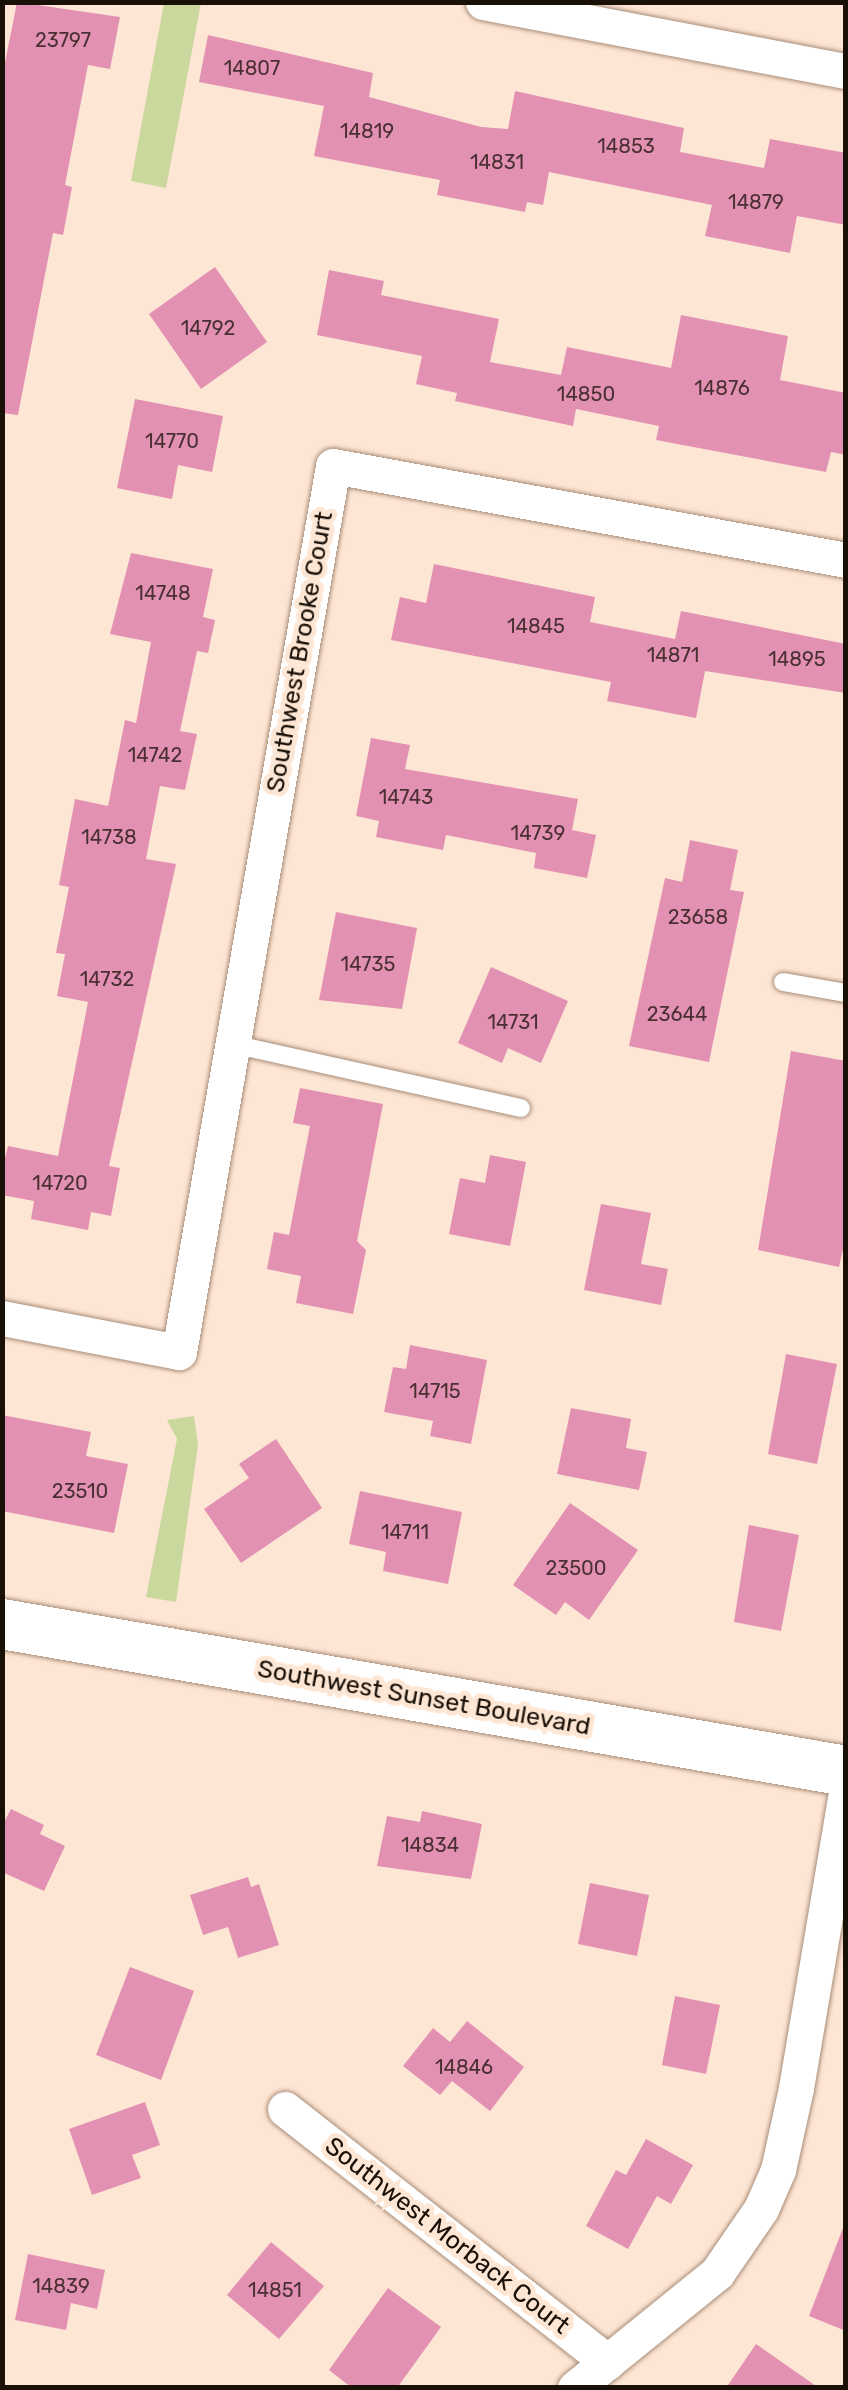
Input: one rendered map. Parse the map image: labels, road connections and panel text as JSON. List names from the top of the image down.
{
  "streets": {
    "main road": ["Southwest Sunset Boulevard"],
    "street": ["Southwest Brooke Court", "Southwest Morback Court"]
  },
  "house_numbers": [
    "23797",
    "14807",
    "14819",
    "14853",
    "14831",
    "14879",
    "14792",
    "14876",
    "14850",
    "14770",
    "14748",
    "14845",
    "14871",
    "14895",
    "14742",
    "14743",
    "14739",
    "14738",
    "23658",
    "14735",
    "14732",
    "23644",
    "14731",
    "14720",
    "14715",
    "23510",
    "14711",
    "23500",
    "14834",
    "14846",
    "14839",
    "14851"
  ]
}
